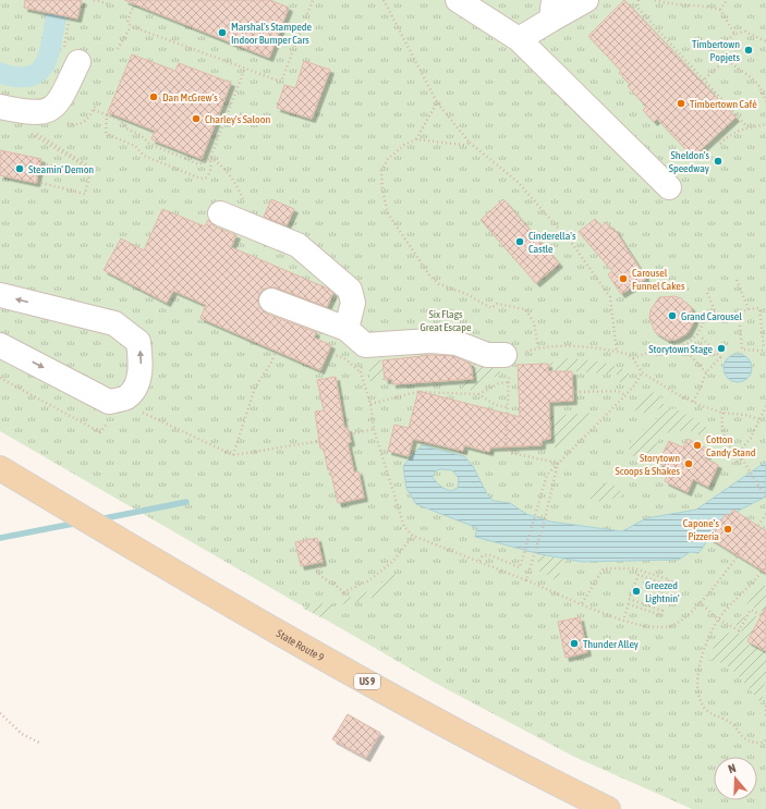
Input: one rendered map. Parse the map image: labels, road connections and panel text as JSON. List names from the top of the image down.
{
  "streets": {
    "main road": ["State Route 9", "US 9"]
  },
  "parks": ["Six Flags Great Escape"],
  "places": [
    "Marshal's Stampede Indoor Bumper Cars",
    "Timbertown Popjets",
    "Dan McGrew’s",
    "Timbertown Café",
    "Charley’s Saloon",
    "Sheldon's Speedway",
    "Steamin' Demon",
    "Cinderella's Castle",
    "Carousel Funnel Cakes",
    "Grand Carousel",
    "Storytown Stage",
    "Cotton Candy Stand",
    "Storytown Scoops & Shakes",
    "Capone’s Pizzeria",
    "Greezed Lightnin'",
    "Thunder Alley"
  ],
  "north": "top"
}
